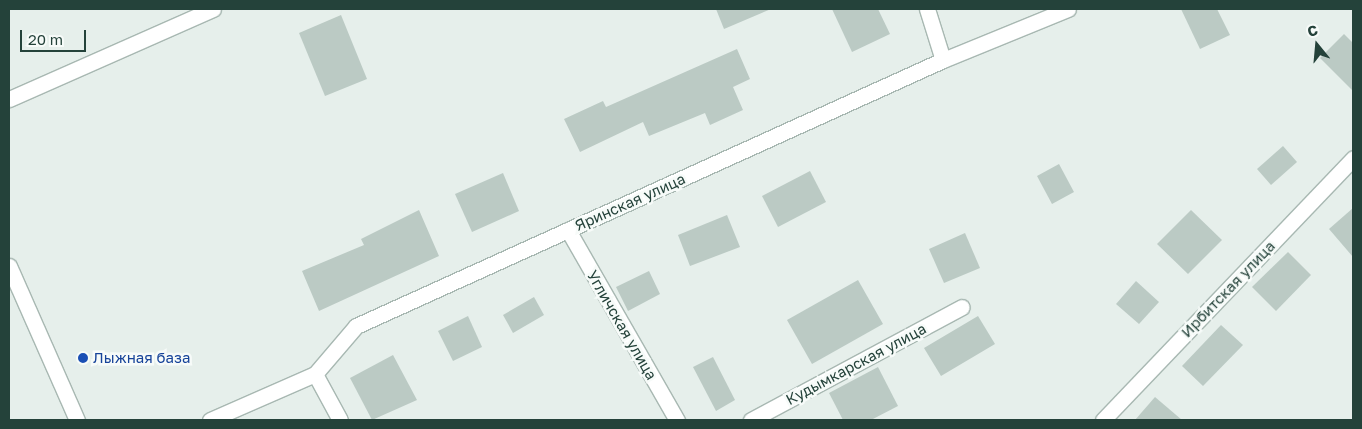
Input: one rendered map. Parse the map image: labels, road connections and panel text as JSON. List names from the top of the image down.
{
  "streets": {
    "street": [
      "Яринская улица",
      "Ирбитская улица",
      "Угличская улица",
      "Кудымкарская улица"
    ]
  },
  "crossings": [
    ["Яринская улица", "Угличская улица"]
  ],
  "places": ["Лыжная база"],
  "scale_bar": "20 m",
  "north": "top"
}
